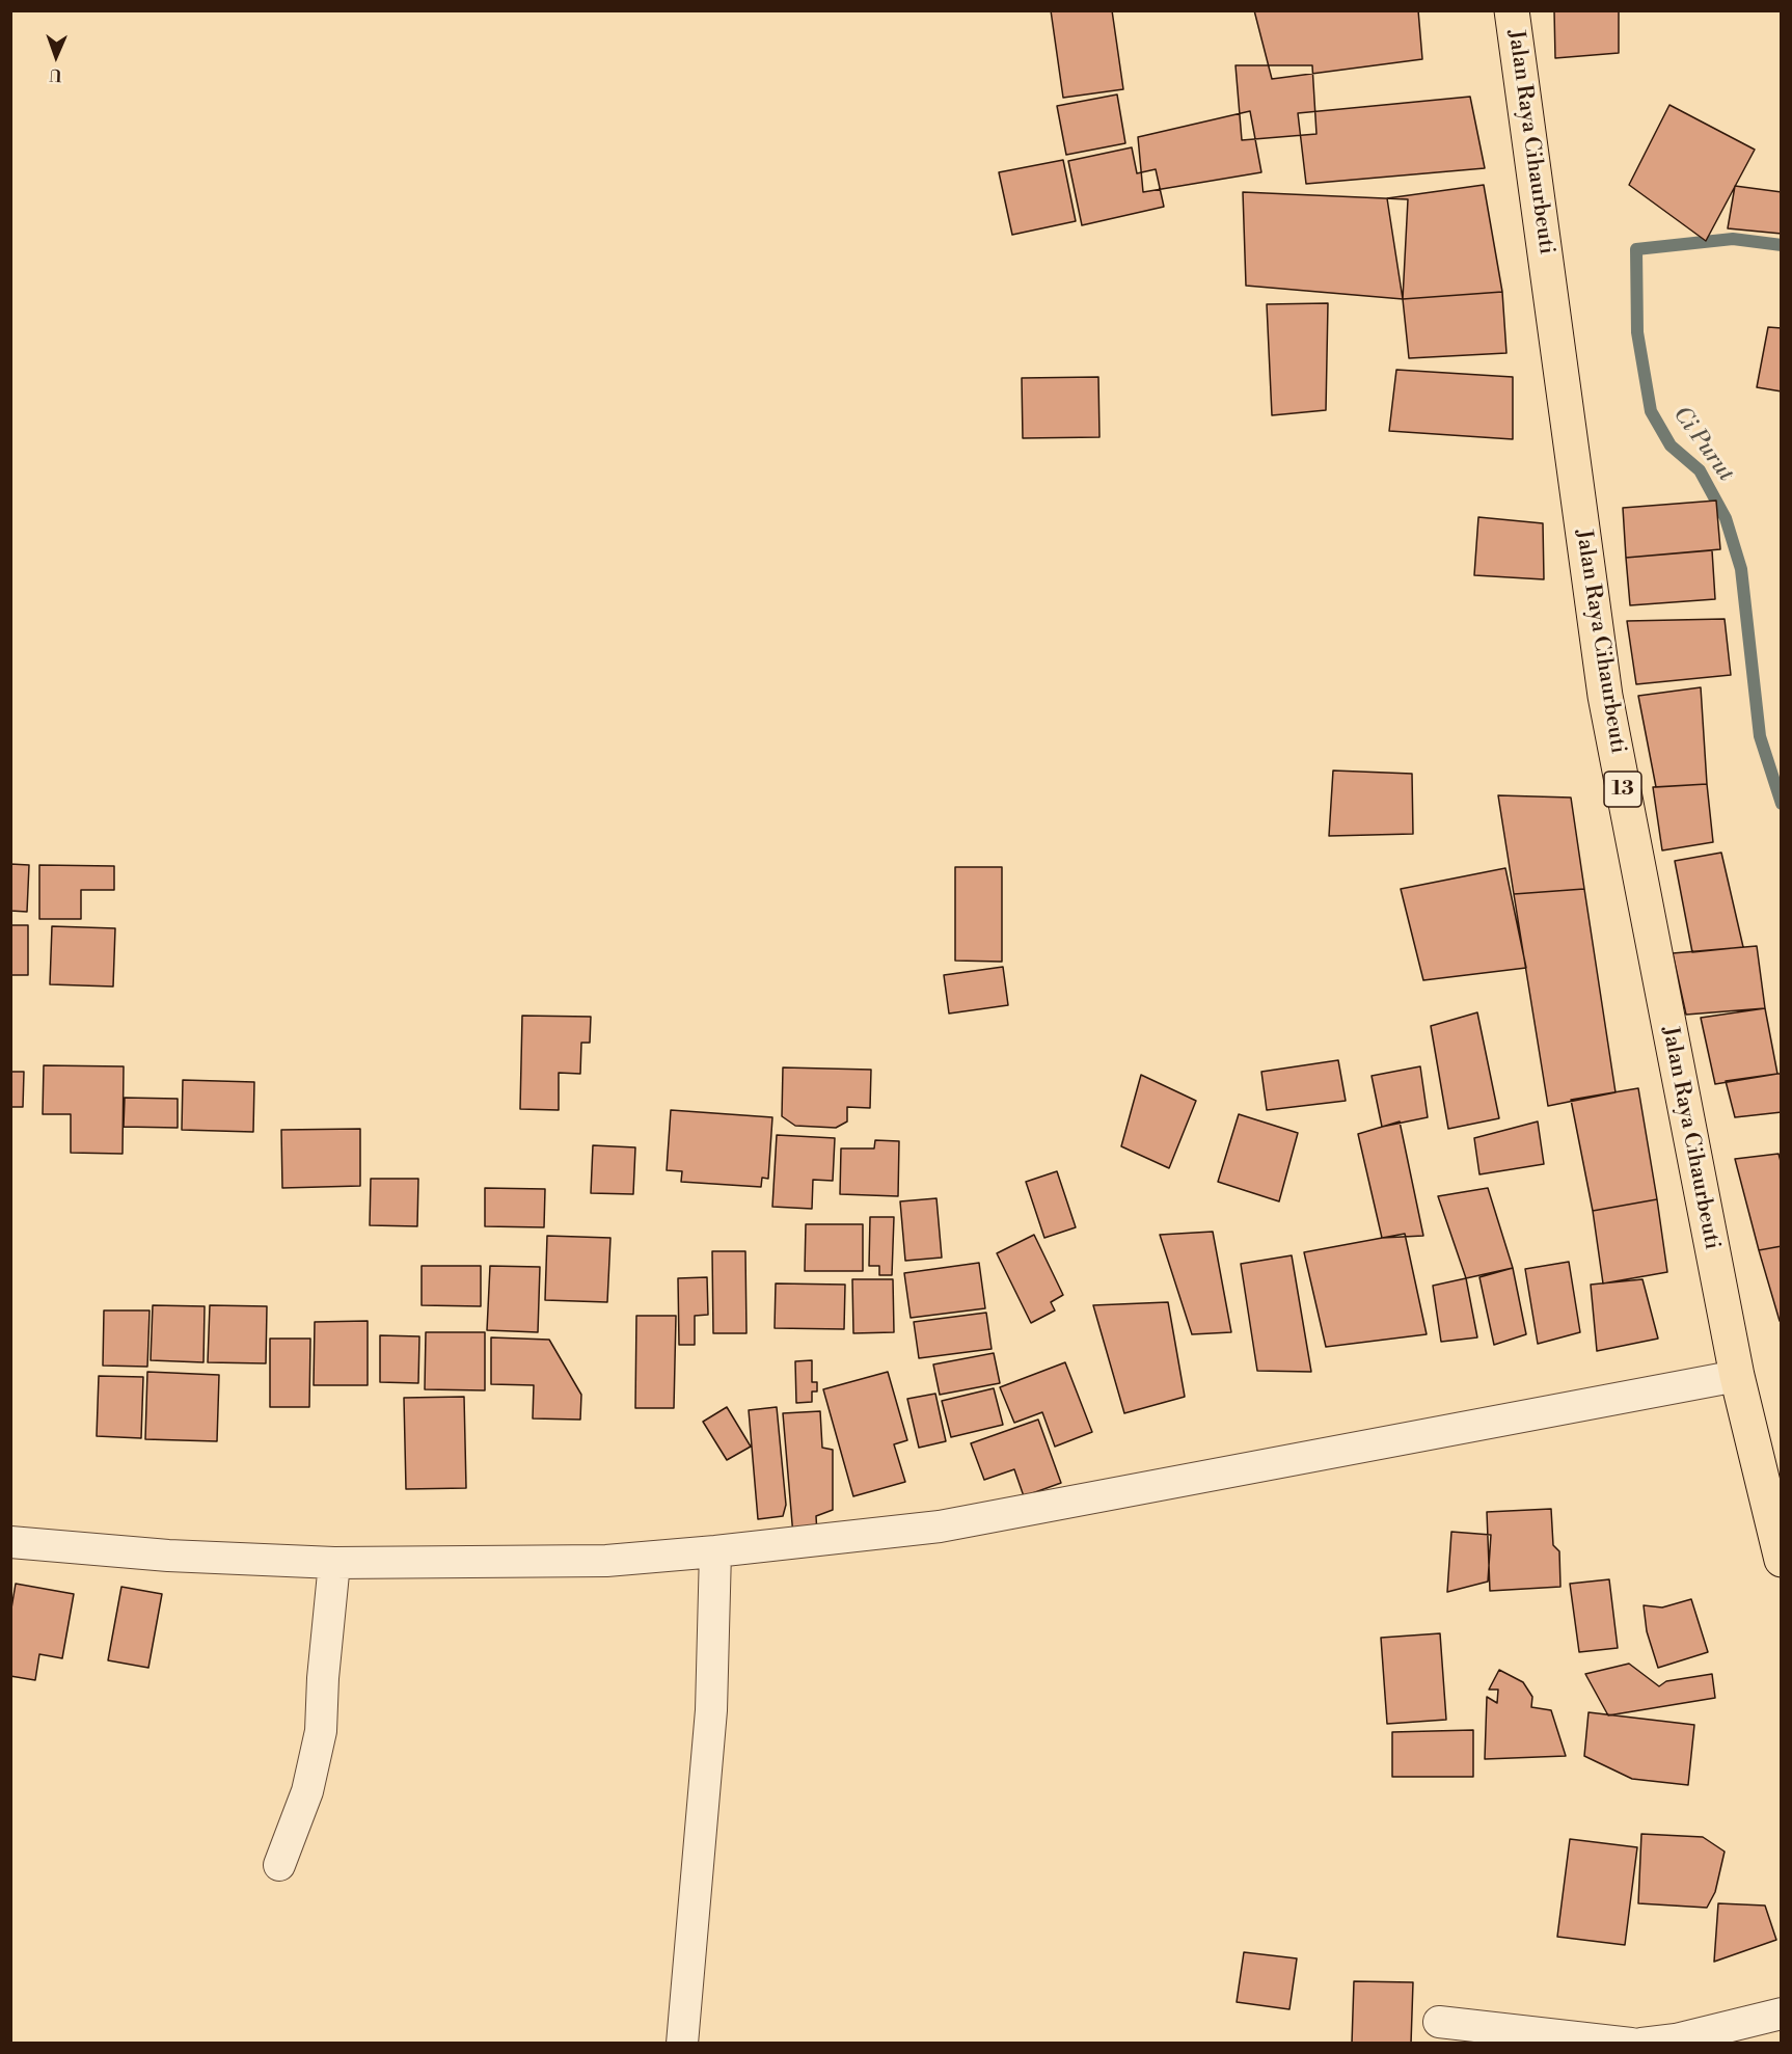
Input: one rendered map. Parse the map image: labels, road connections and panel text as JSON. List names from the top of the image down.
{
  "streets": {
    "highway": ["Jalan Raya Cihaurbeuti", "13"]
  },
  "water": ["Ci Purut"],
  "north": "bottom"
}
